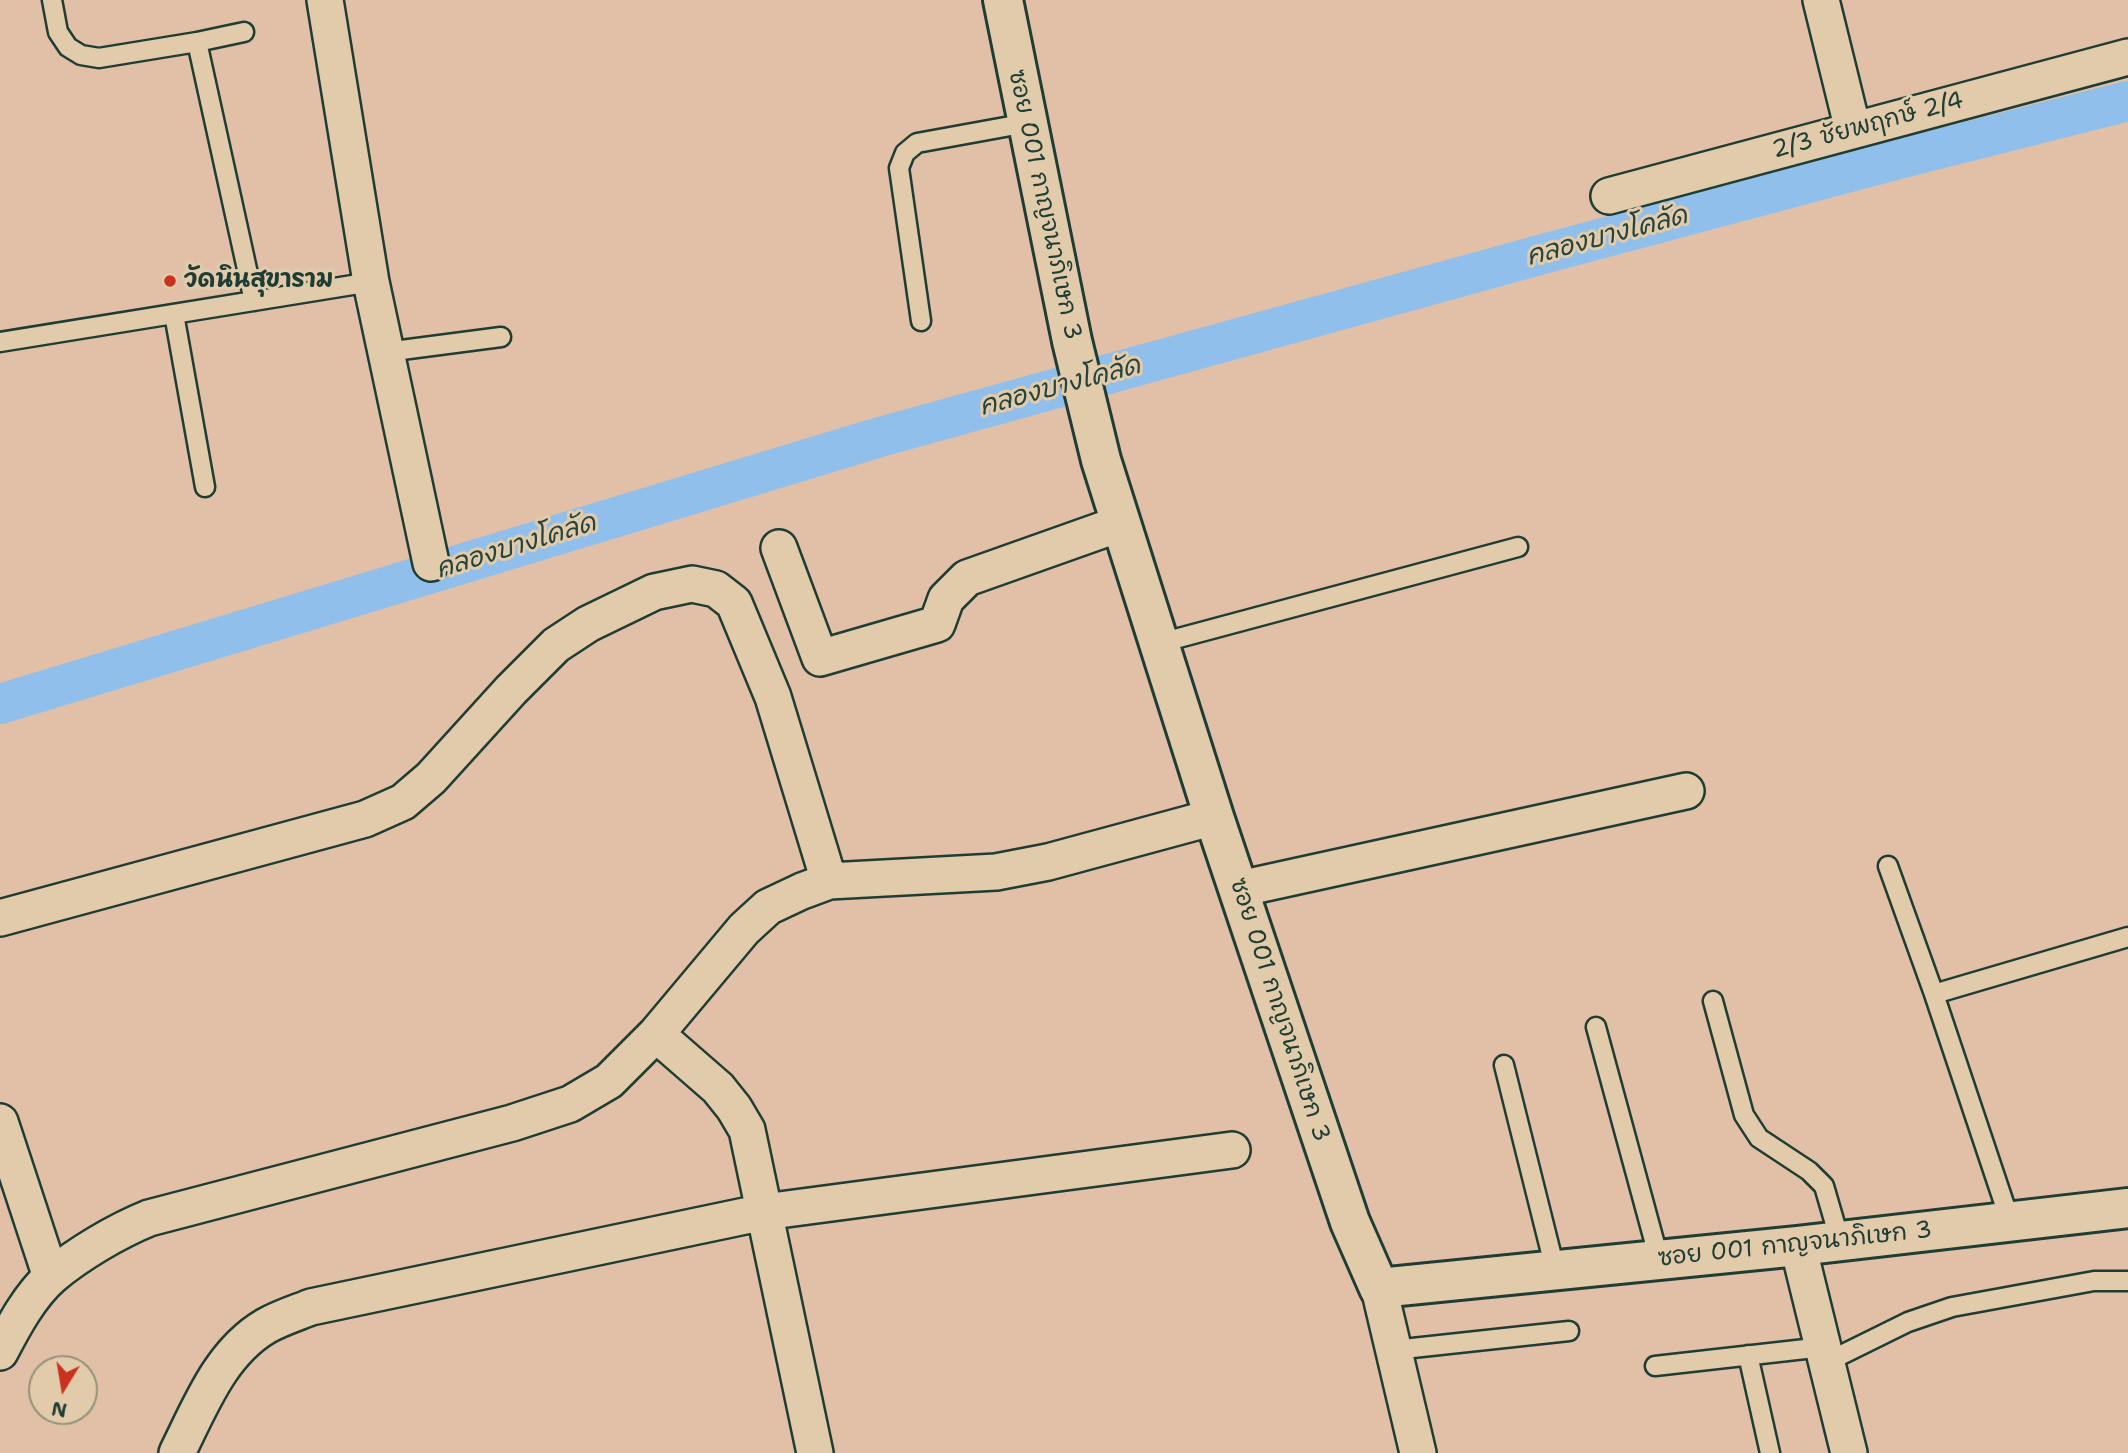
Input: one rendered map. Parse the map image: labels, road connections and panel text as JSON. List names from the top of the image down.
{
  "streets": {
    "street": ["2/3 ชัยพฤกษ์ 2/4", "ซอย 001 กาญจนาภิเษก 3"]
  },
  "water": ["คลองบางโคลัด"],
  "places": ["วัดนินสุขาราม"],
  "north": "bottom"
}
